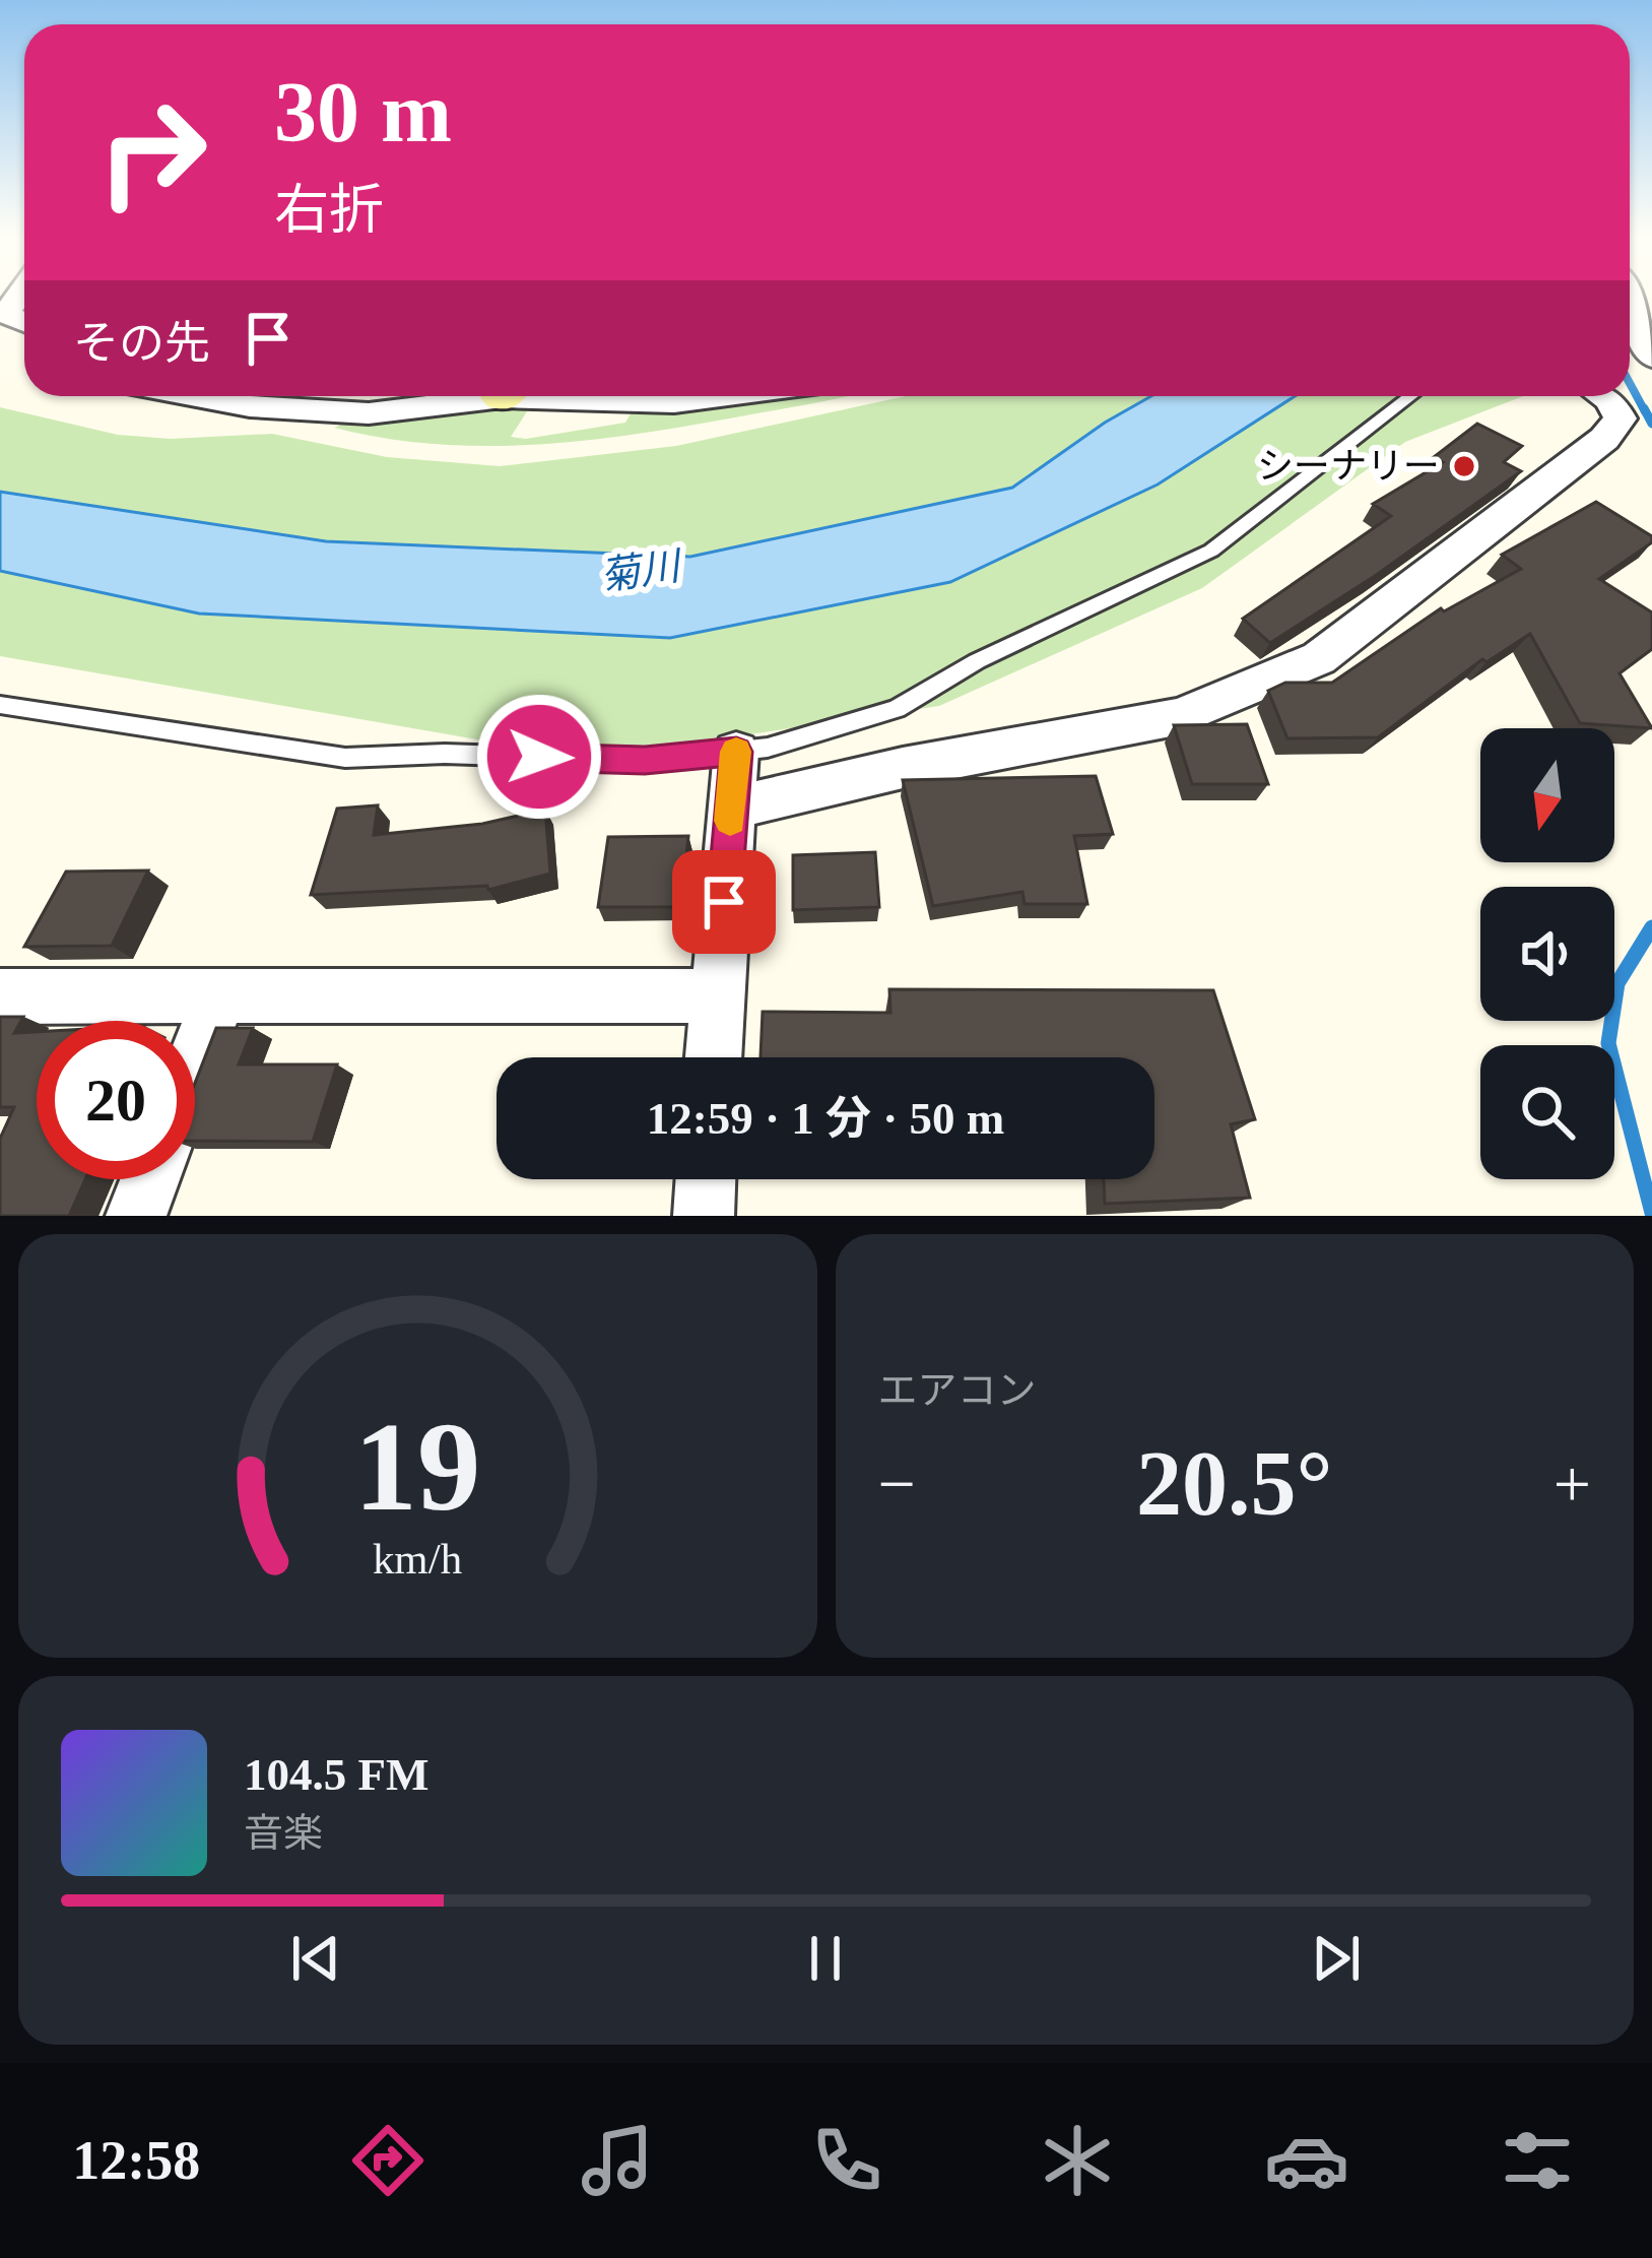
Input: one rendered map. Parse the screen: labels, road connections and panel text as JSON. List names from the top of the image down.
{
  "water": ["菊川"],
  "places": ["シーナリー"],
  "north": "bottom",
  "page": {
    "turn": ["30 m", "右折"],
    "then": "その先",
    "limit": "20",
    "trip": "12:59 · 1 分 · 50 m",
    "tile": "エアコン",
    "heat": ["−", "20.5°", "+"],
    "song": ["104.5 FM", "音楽"],
    "tabs": "12:58",
    "gauge": ["19", "km/h"]
  }
}
